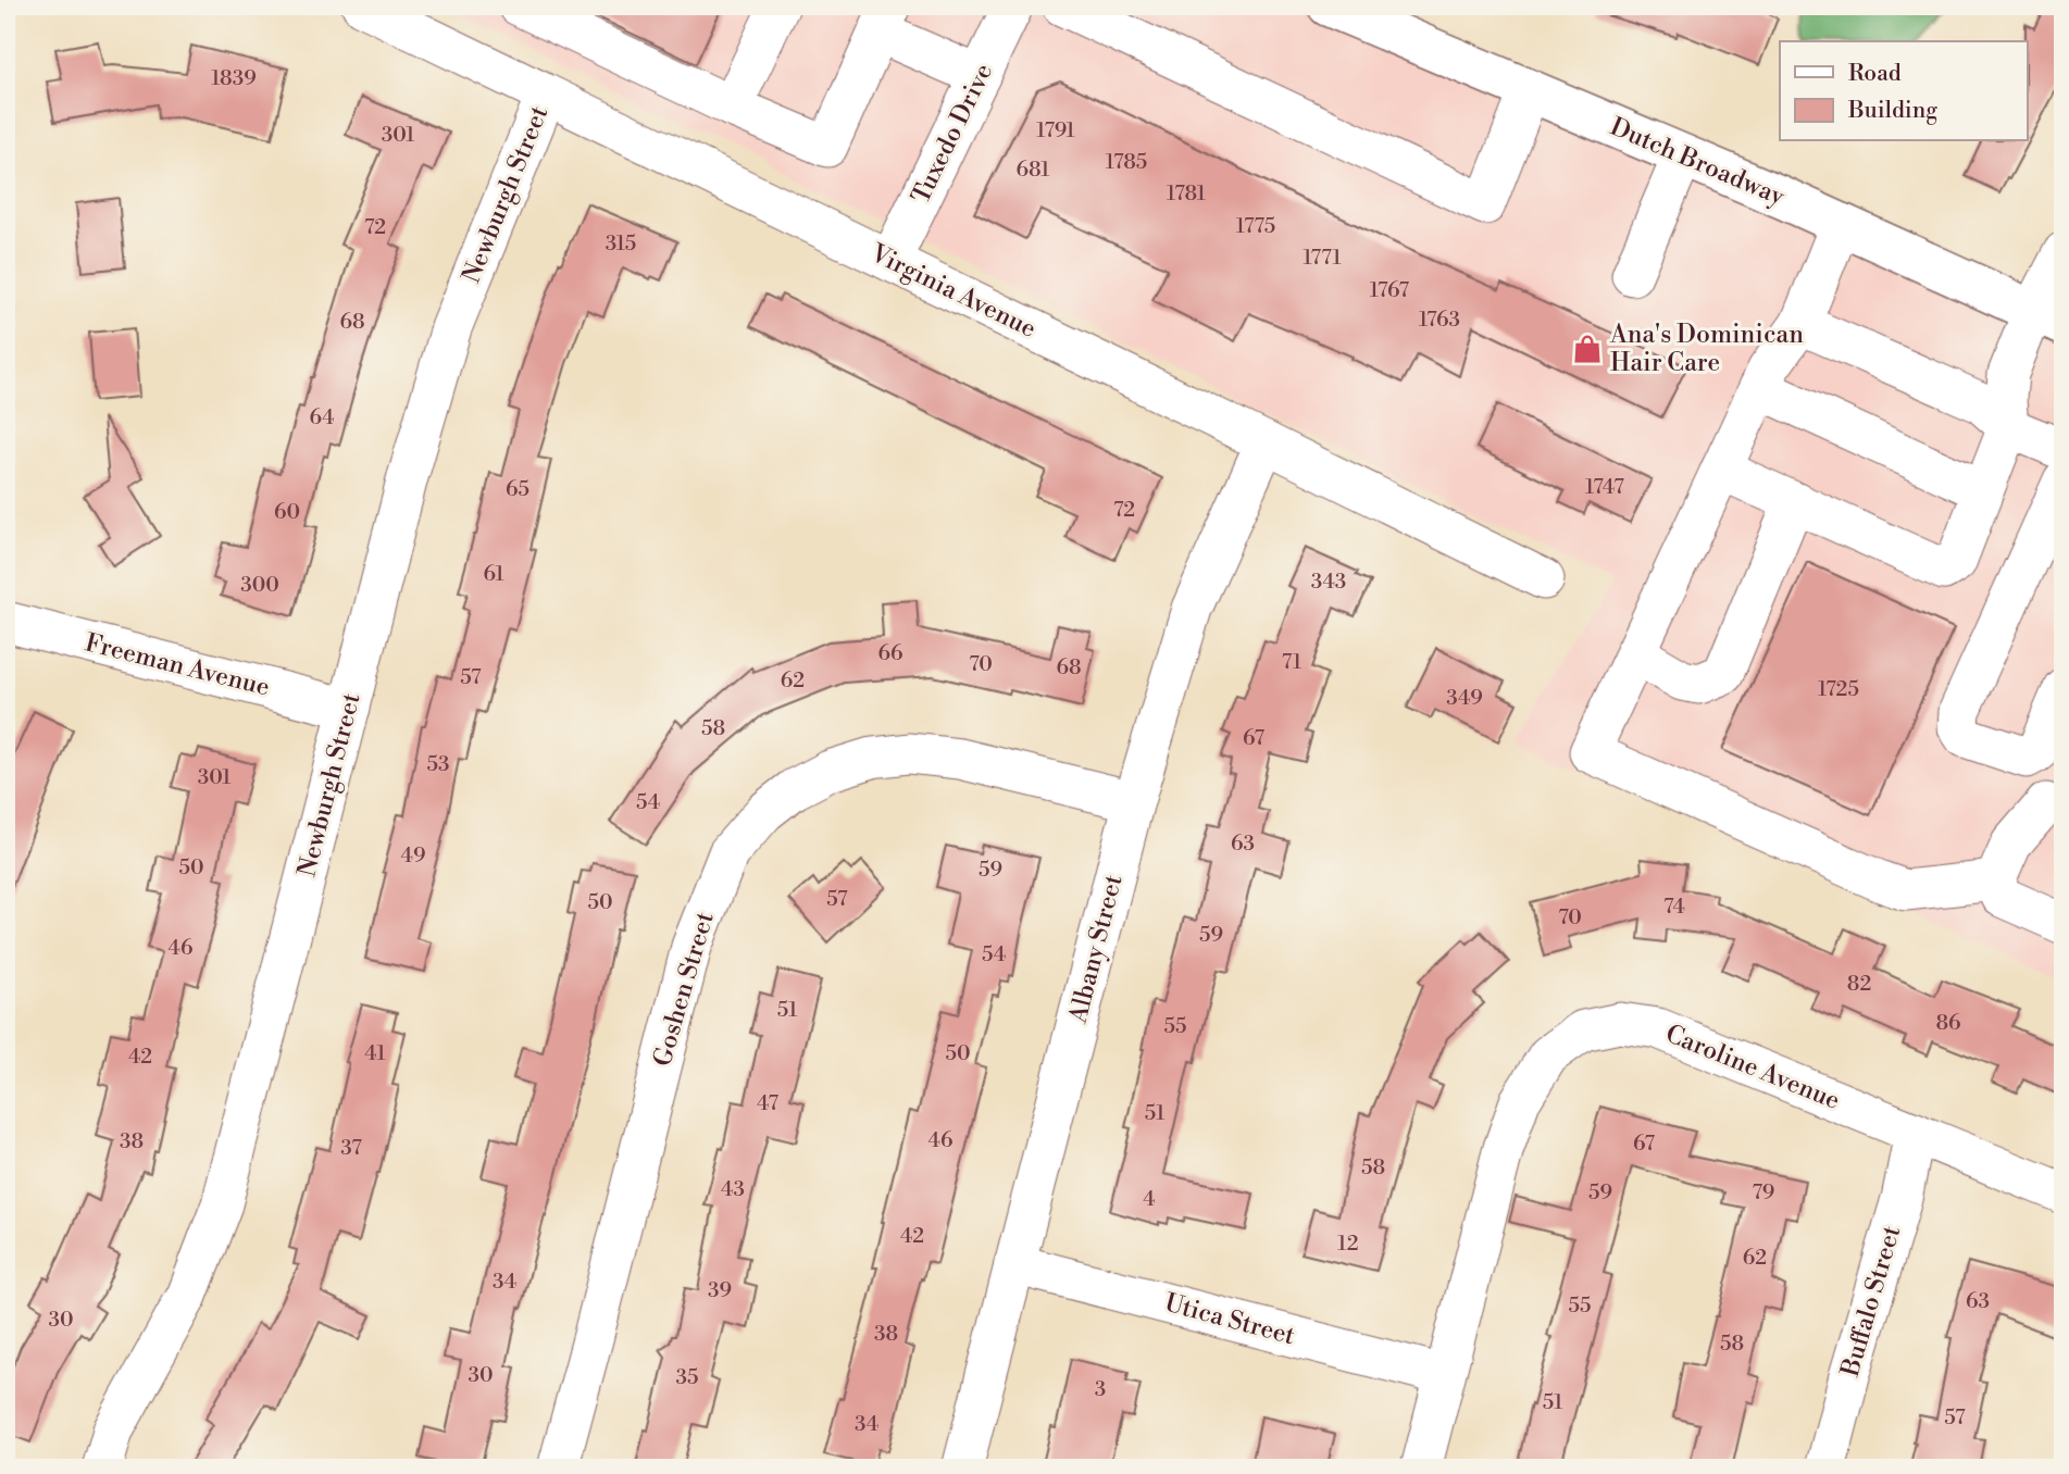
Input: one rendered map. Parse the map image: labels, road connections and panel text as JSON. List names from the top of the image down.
{
  "streets": {
    "main road": ["Dutch Broadway"],
    "street": [
      "Tuxedo Drive",
      "Newburgh Street",
      "Virginia Avenue",
      "Freeman Avenue",
      "Albany Street",
      "Goshen Street",
      "Caroline Avenue",
      "Buffalo Street",
      "Utica Street"
    ]
  },
  "crossings": [
    ["Tuxedo Drive", "Virginia Avenue"],
    ["Newburgh Street", "Virginia Avenue"],
    ["Newburgh Street", "Freeman Avenue"],
    ["Virginia Avenue", "Albany Street"],
    ["Albany Street", "Goshen Street"],
    ["Albany Street", "Utica Street"],
    ["Caroline Avenue", "Buffalo Street"],
    ["Caroline Avenue", "Utica Street"]
  ],
  "places": {
    "shop": ["Ana's Dominican Hair Care"]
  },
  "house_numbers": [
    "1839",
    "1791",
    "301",
    "1785",
    "681",
    "1781",
    "1775",
    "72",
    "315",
    "1771",
    "1767",
    "1763",
    "68",
    "64",
    "1747",
    "65",
    "72",
    "60",
    "61",
    "343",
    "300",
    "66",
    "71",
    "70",
    "68",
    "57",
    "62",
    "1725",
    "349",
    "58",
    "67",
    "53",
    "301",
    "54",
    "63",
    "49",
    "50",
    "59",
    "57",
    "50",
    "74",
    "70",
    "59",
    "46",
    "54",
    "82",
    "51",
    "86",
    "55",
    "41",
    "50",
    "42",
    "47",
    "51",
    "46",
    "38",
    "67",
    "37",
    "58",
    "43",
    "59",
    "79",
    "4",
    "42",
    "12",
    "62",
    "34",
    "39",
    "63",
    "55",
    "30",
    "38",
    "58",
    "30",
    "35",
    "3",
    "51",
    "57",
    "34"
  ],
  "legend": ["Road", "Building"]
}
